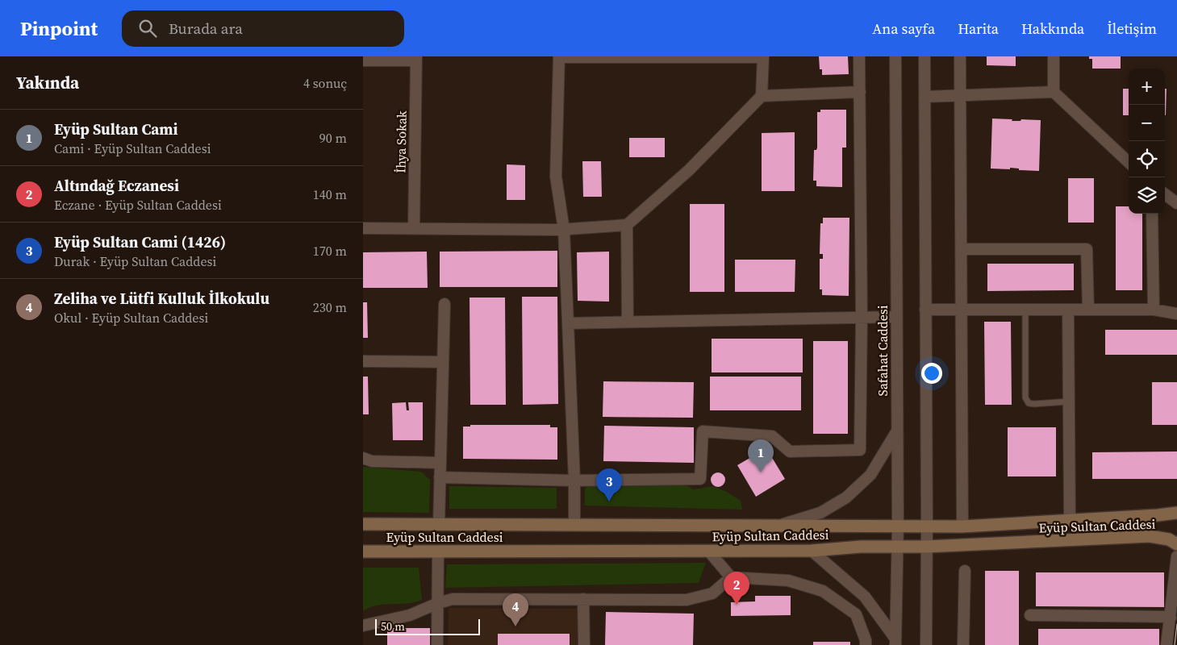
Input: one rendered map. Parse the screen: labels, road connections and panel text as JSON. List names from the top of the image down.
{
  "streets": {
    "main road": ["Eyüp Sultan Caddesi"],
    "street": ["İhya Sokak", "Safahat Caddesi"]
  },
  "crossings": [
    ["Safahat Caddesi", "Eyüp Sultan Caddesi"]
  ],
  "scale_bar": "50 m",
  "page": {
    "header": "Pinpoint",
    "search": "Burada ara",
    "nav": [
      "Ana sayfa",
      "Harita",
      "Hakkında",
      "İletişim"
    ],
    "heading": ["Yakında", "4 sonuç"],
    "map_buttons": ["+", "−"],
    "list": [
      {
        "mark": "1",
        "name": "Eyüp Sultan Cami",
        "note": "Cami · Eyüp Sultan Caddesi",
        "value": "90 m"
      },
      {
        "mark": "2",
        "name": "Altındağ Eczanesi",
        "note": "Eczane · Eyüp Sultan Caddesi",
        "value": "140 m"
      },
      {
        "mark": "3",
        "name": "Eyüp Sultan Cami (1426)",
        "note": "Durak · Eyüp Sultan Caddesi",
        "value": "170 m"
      },
      {
        "mark": "4",
        "name": "Zeliha ve Lütfi Kulluk İlkokulu",
        "note": "Okul · Eyüp Sultan Caddesi",
        "value": "230 m"
      }
    ],
    "pins": [
      "1",
      "3",
      "2",
      "4"
    ],
    "scale": "50 m"
  }
}
